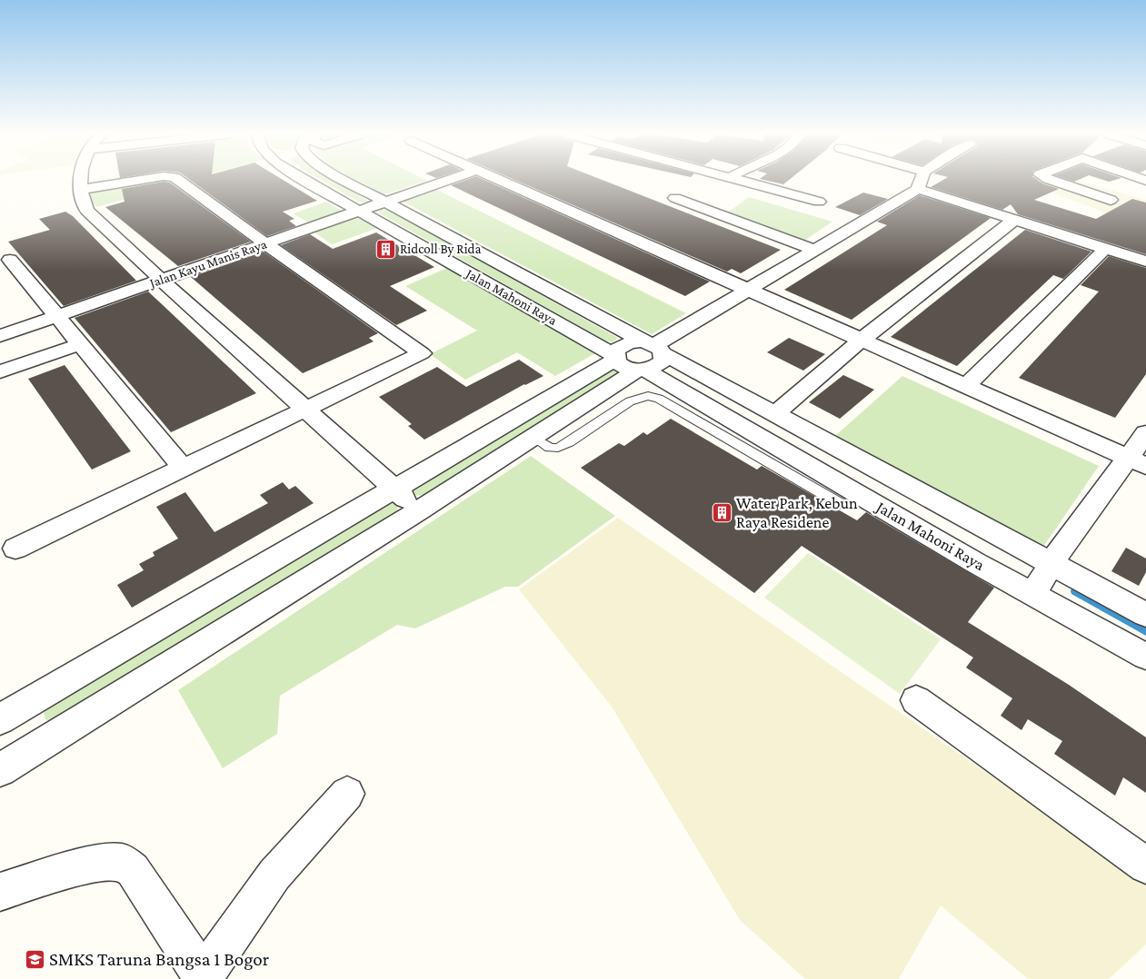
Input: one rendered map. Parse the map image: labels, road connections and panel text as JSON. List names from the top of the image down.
{
  "streets": {
    "street": ["Jalan Kayu Manis Raya", "Jalan Mahoni Raya"]
  },
  "crossings": [
    ["Jalan Kayu Manis Raya", "Jalan Mahoni Raya"]
  ],
  "places": {
    "building": ["Ridcoll By Rida", "Water Park, Kebun Raya Residene"],
    "school or university": ["SMKS Taruna Bangsa 1 Bogor"]
  }
}
